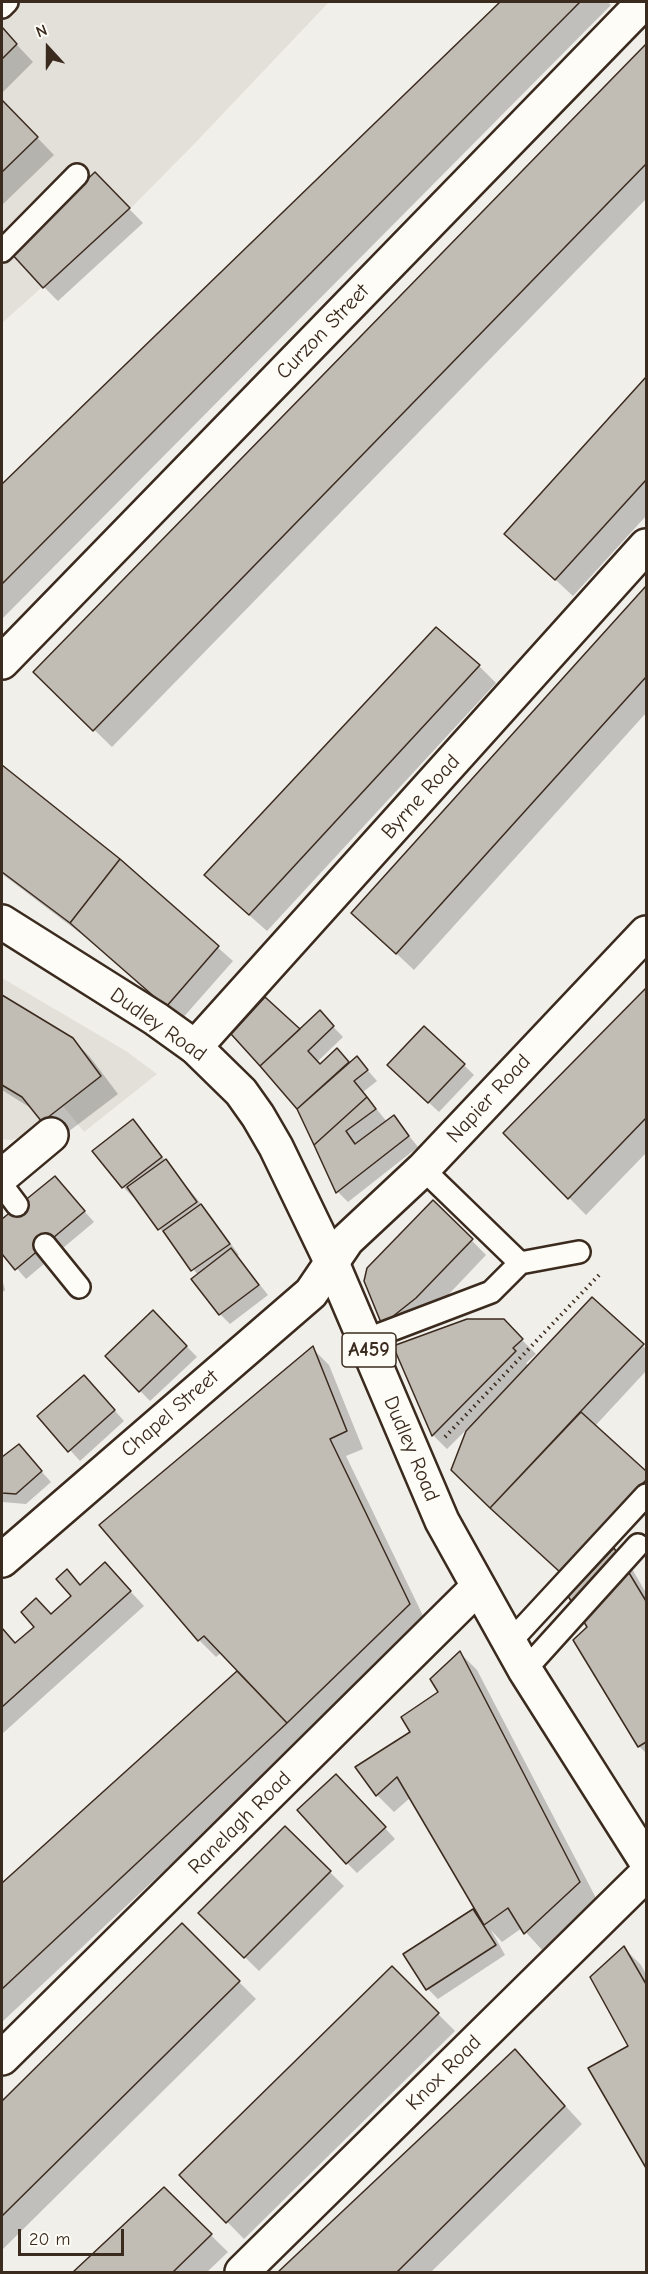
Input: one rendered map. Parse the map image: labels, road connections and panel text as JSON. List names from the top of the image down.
{
  "streets": {
    "street": [
      "Curzon Street",
      "Byrne Road",
      "Dudley Road",
      "Napier Road",
      "A459",
      "Chapel Street",
      "Ranelagh Road",
      "Knox Road"
    ]
  },
  "crossings": [
    ["Byrne Road", "Dudley Road"],
    ["Dudley Road", "Napier Road"],
    ["Dudley Road", "Chapel Street"],
    ["Dudley Road", "Ranelagh Road"],
    ["Dudley Road", "Knox Road"],
    ["Napier Road", "Chapel Street"]
  ],
  "scale_bar": "20 m",
  "north": "top"
}
